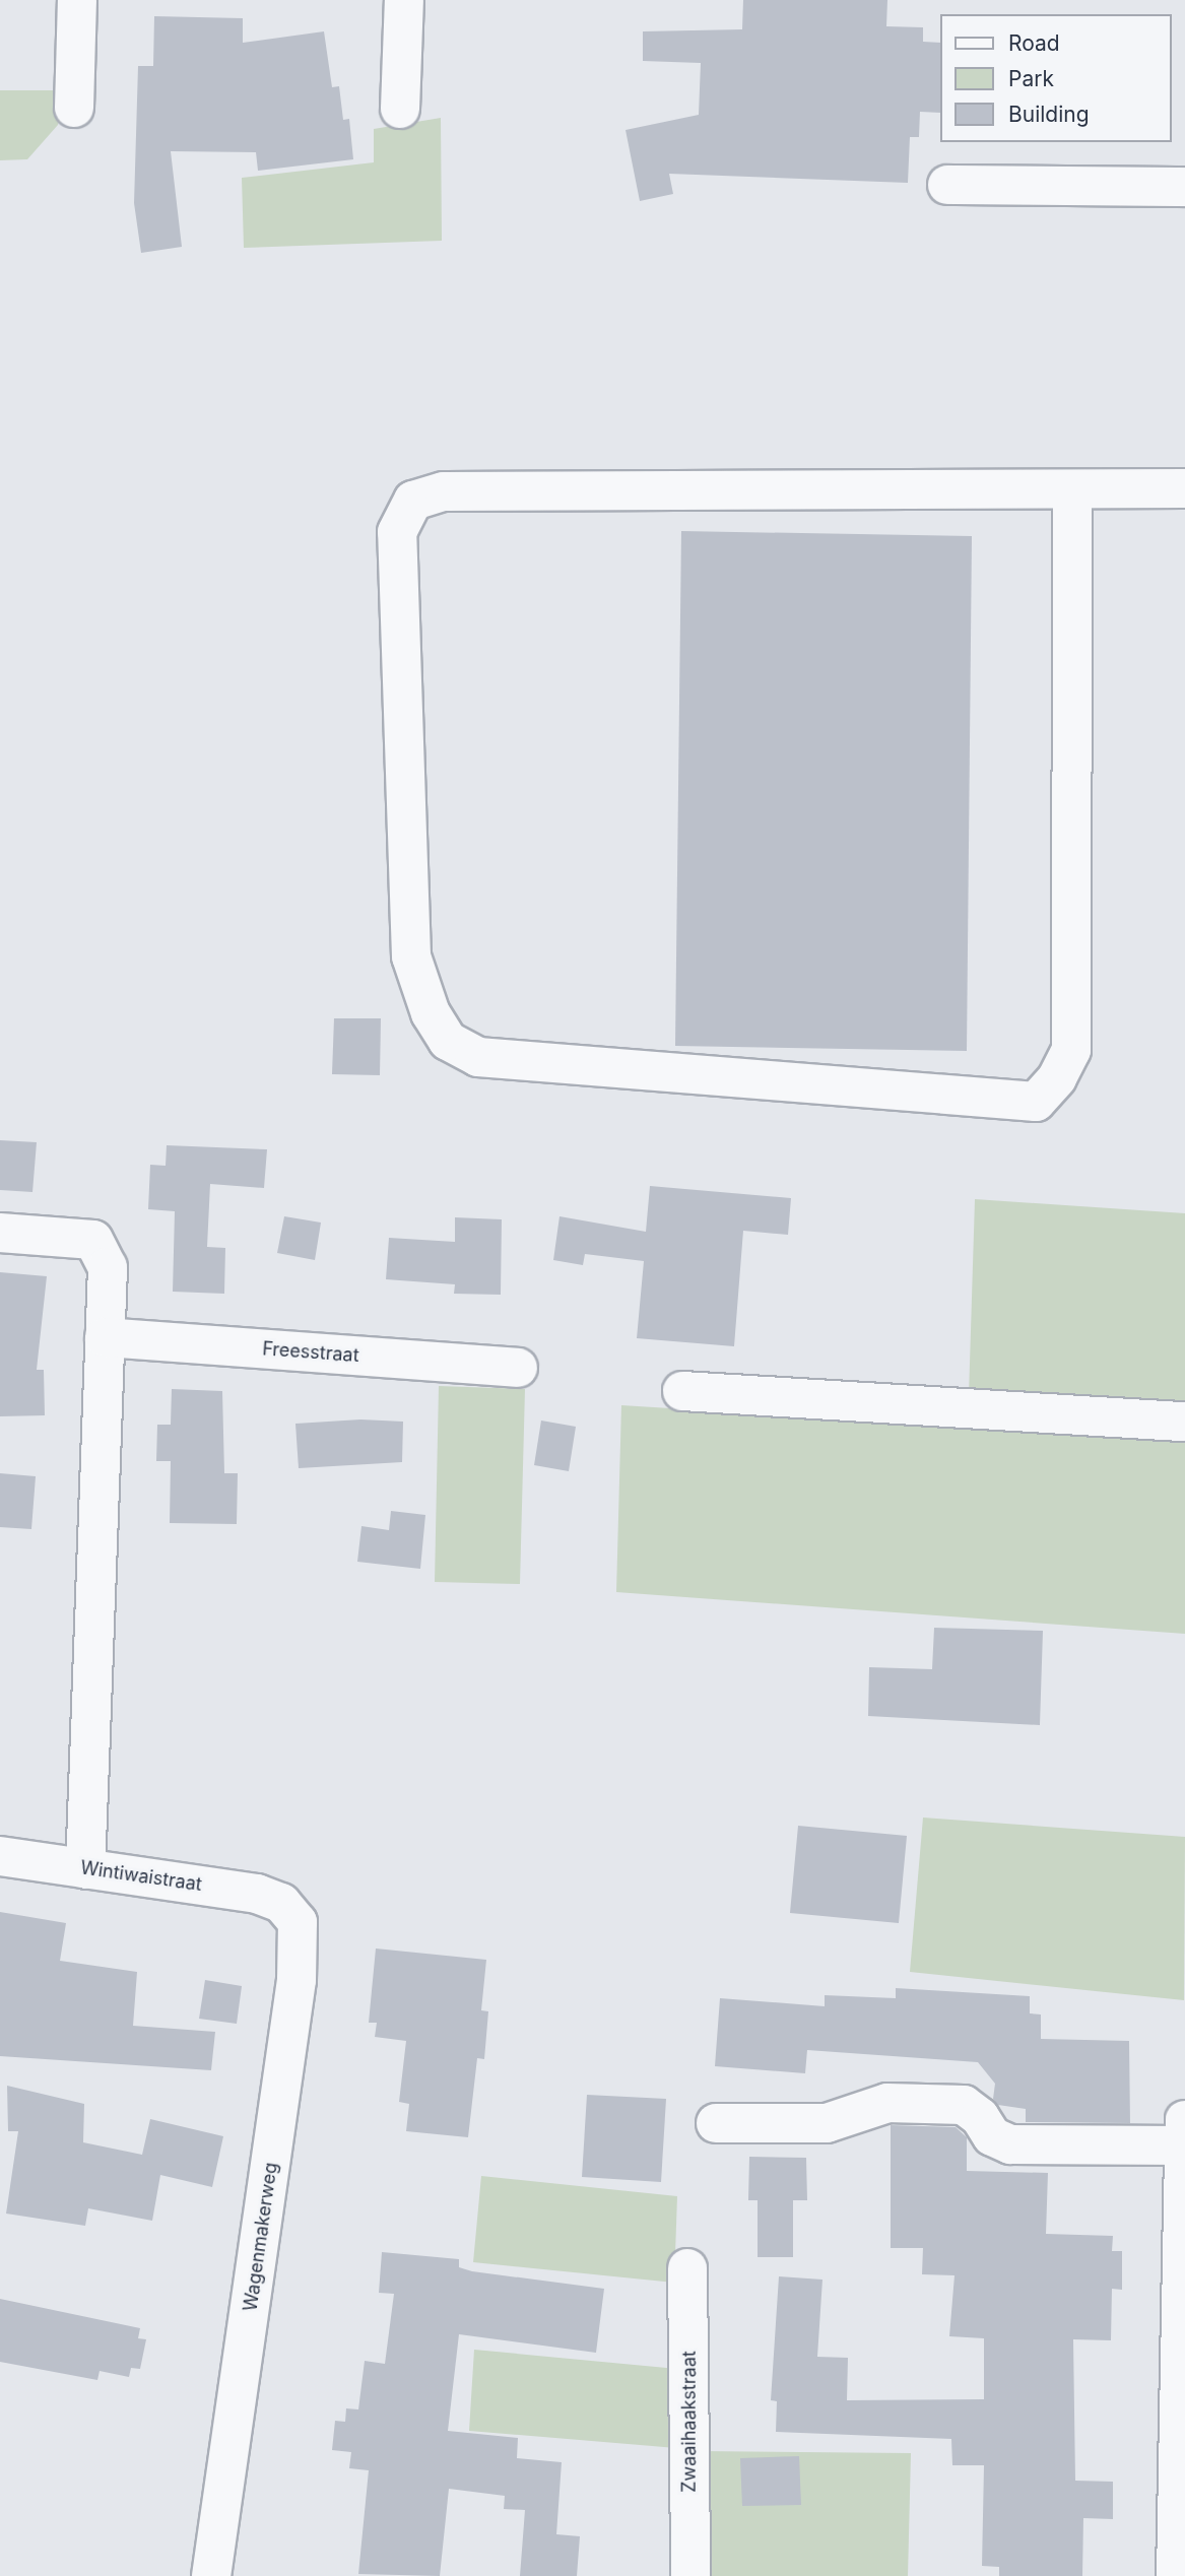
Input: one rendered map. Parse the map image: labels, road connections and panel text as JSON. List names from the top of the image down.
{
  "streets": {
    "street": [
      "Freesstraat",
      "Wintiwaistraat",
      "Wagenmakerweg",
      "Zwaaihaakstraat"
    ]
  },
  "crossings": [
    ["Wintiwaistraat", "Wagenmakerweg"]
  ],
  "legend": ["Road", "Park", "Building"]
}
